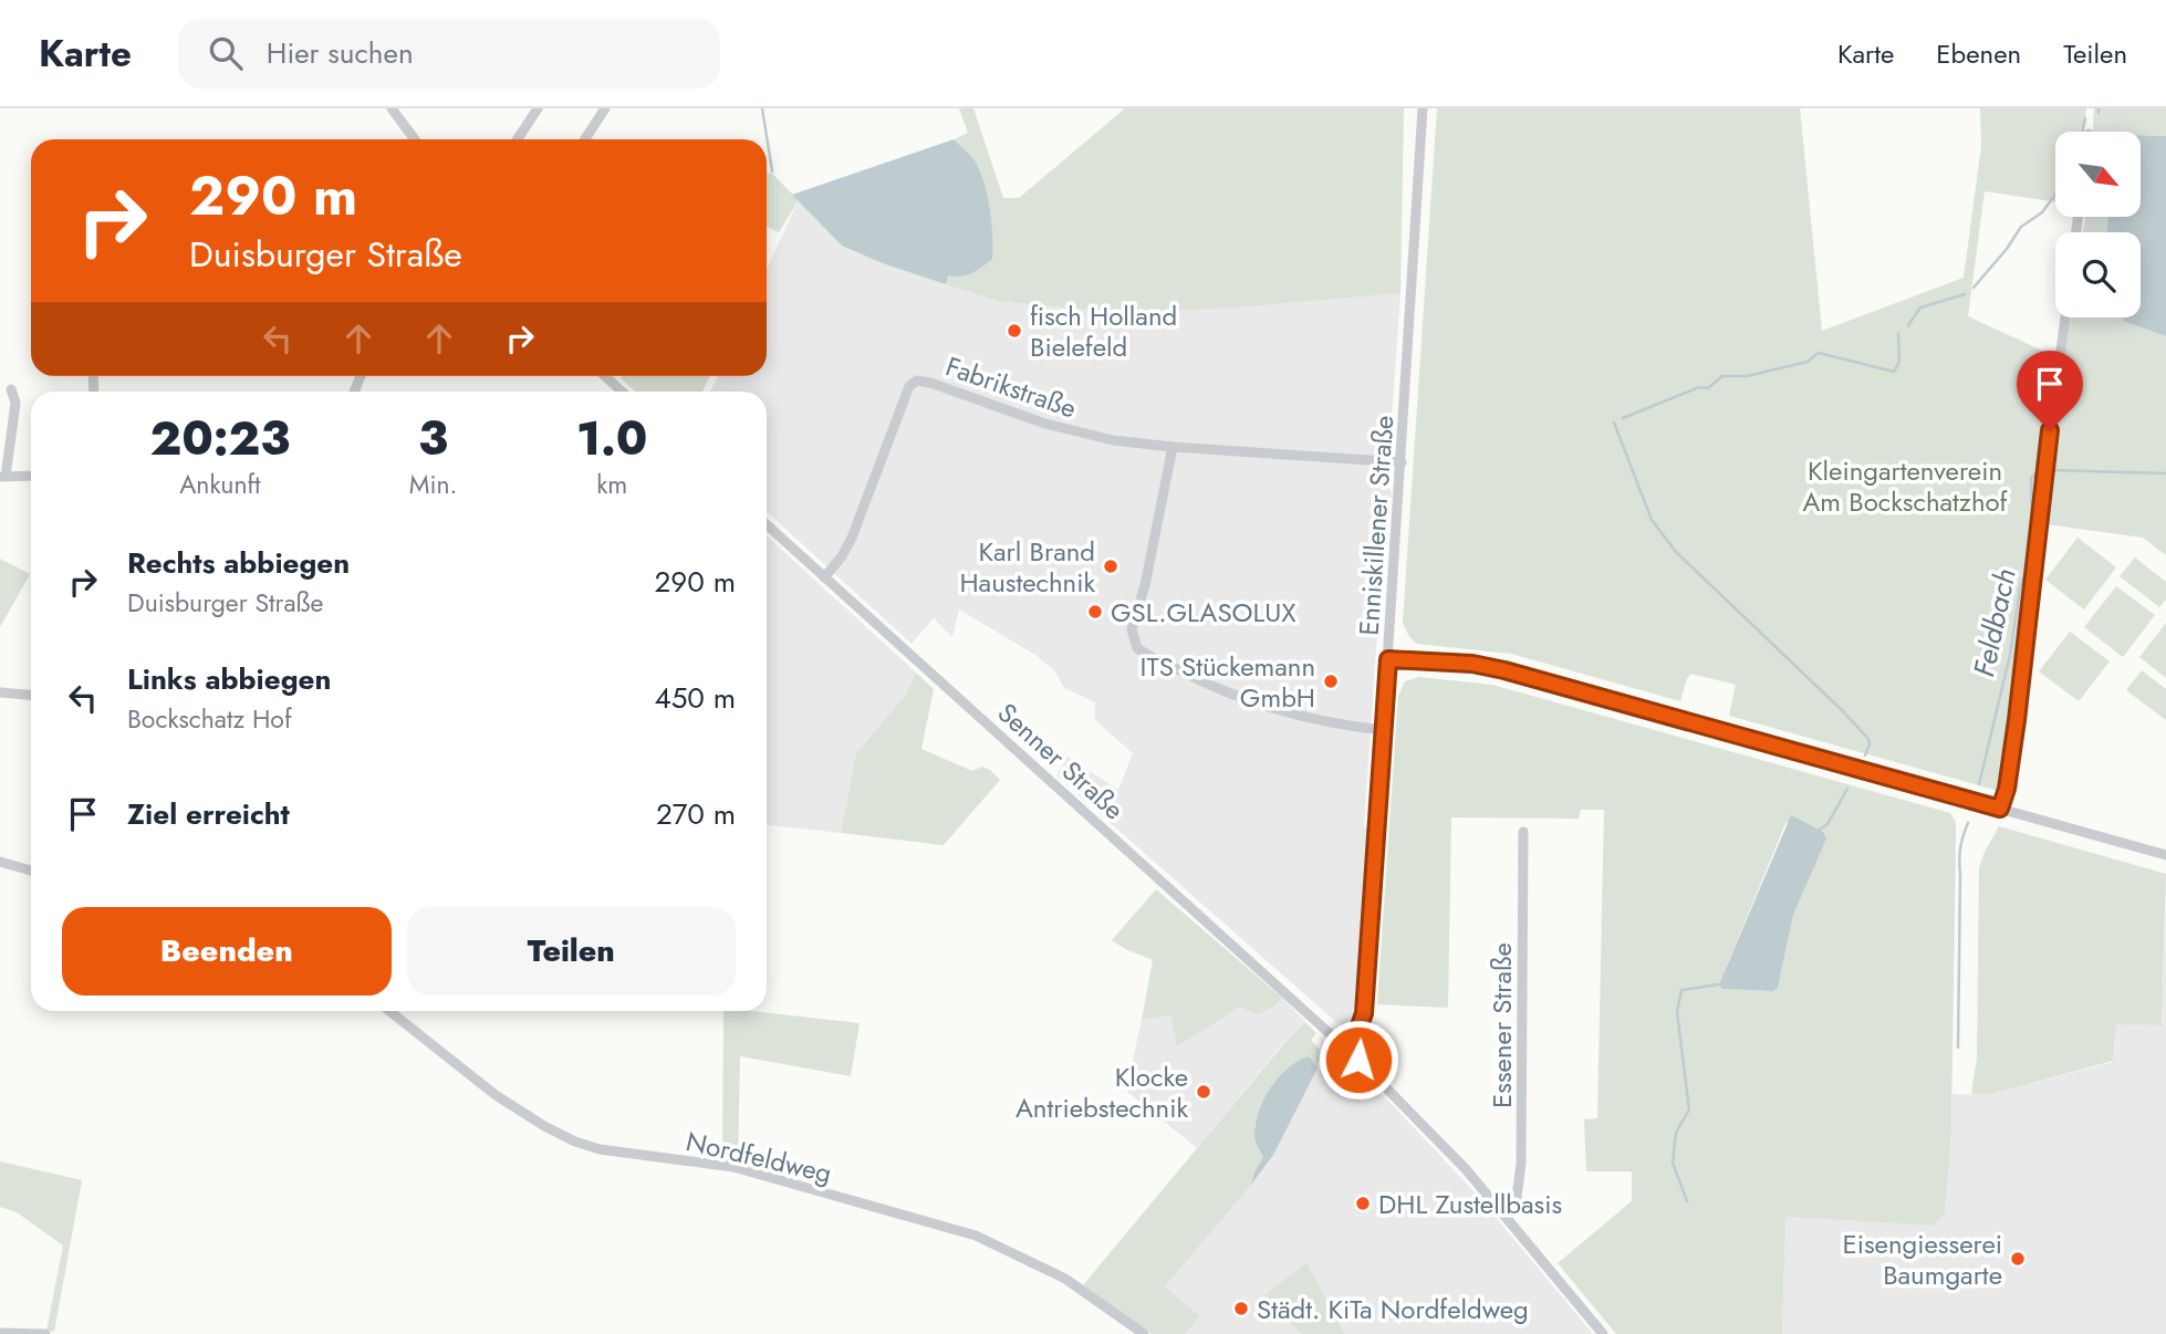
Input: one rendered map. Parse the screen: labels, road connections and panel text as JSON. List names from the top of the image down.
{
  "streets": {
    "street": [
      "Fabrikstraße",
      "Enniskillener Straße",
      "Senner Straße",
      "Essener Straße",
      "Nordfeldweg"
    ]
  },
  "crossings": [
    ["Fabrikstraße", "Enniskillener Straße"],
    ["Fabrikstraße", "Senner Straße"],
    ["Enniskillener Straße", "Senner Straße"]
  ],
  "water": ["Feldbach"],
  "parks": ["Kleingartenverein Am Bockschatzhof"],
  "places": [
    "fisch Holland Bielefeld",
    "Karl Brand Haustechnik",
    "GSL.GLASOLUX",
    "ITS Stückemann GmbH",
    "Klocke Antriebstechnik",
    "DHL Zustellbasis",
    "Eisengiesserei Baumgarte",
    "Städt. KiTa Nordfeldweg"
  ],
  "north": "bottom right",
  "page": {
    "header": "Karte",
    "search": "Hier suchen",
    "nav": ["Karte", "Ebenen", "Teilen"],
    "turn": ["290 m", "Duisburger Straße"],
    "eta": [
      "20:23",
      "Ankunft",
      "3",
      "Min.",
      "1.0",
      "km"
    ],
    "list": [
      {
        "name": "Rechts abbiegen",
        "note": "Duisburger Straße",
        "value": "290 m"
      },
      {
        "name": "Links abbiegen",
        "note": "Bockschatz Hof",
        "value": "450 m"
      },
      {
        "name": "Ziel erreicht",
        "value": "270 m"
      }
    ],
    "buttons": ["Beenden", "Teilen"]
  }
}
